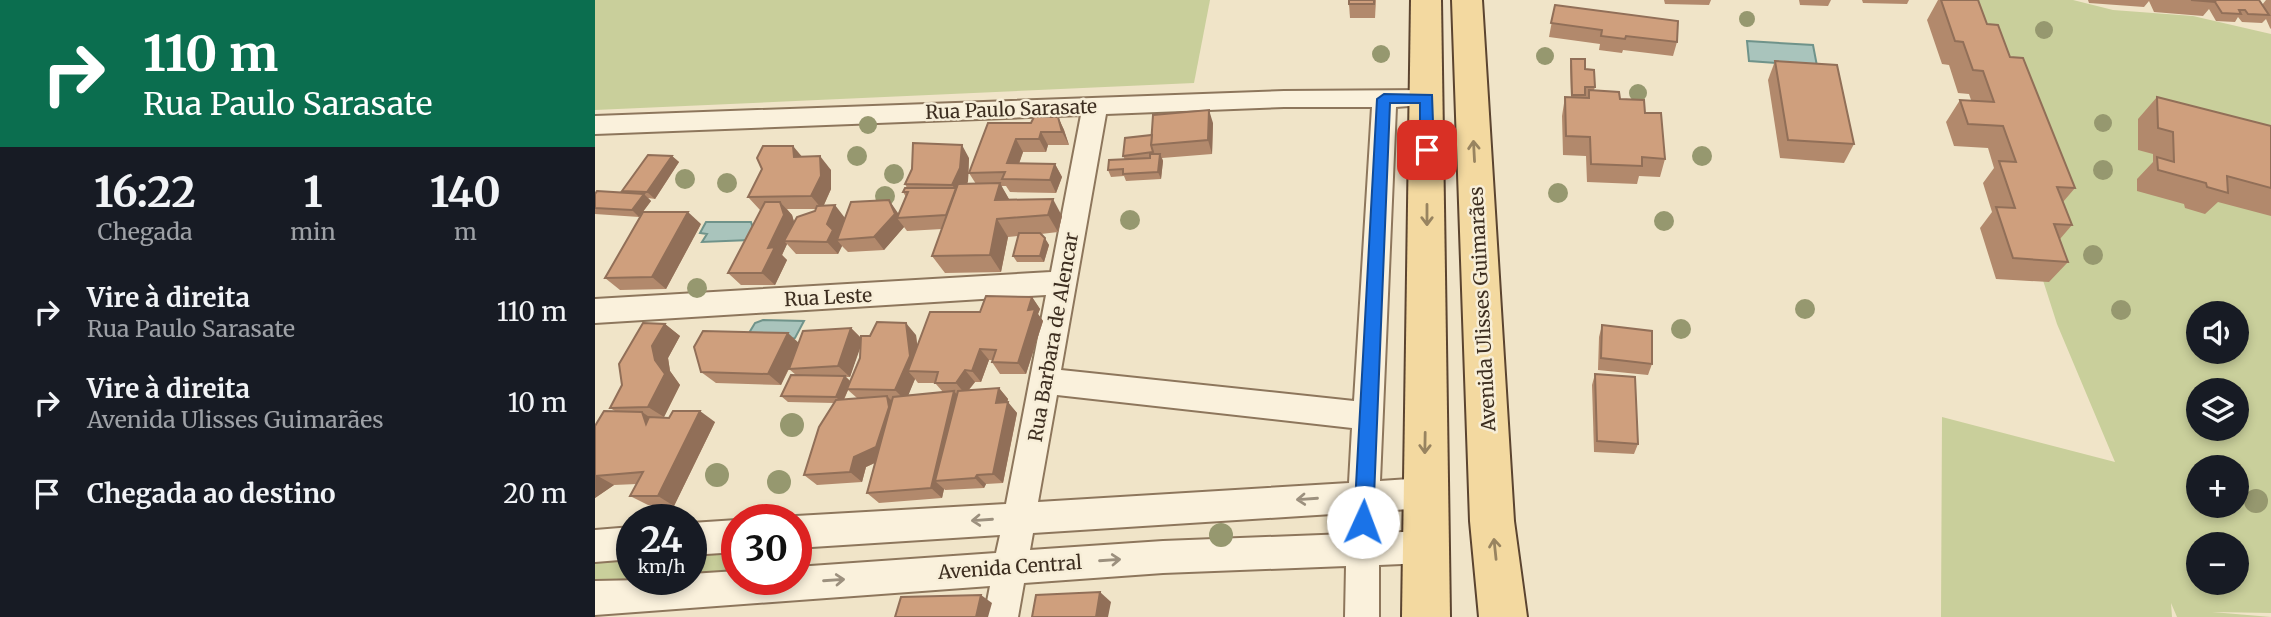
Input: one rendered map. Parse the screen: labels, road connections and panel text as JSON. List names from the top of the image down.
{
  "streets": {
    "main road": ["Avenida Ulisses Guimarães"],
    "street": [
      "Rua Paulo Sarasate",
      "Rua Leste",
      "Rua Barbara de Alencar",
      "Avenida Central"
    ]
  },
  "crossings": [
    ["Rua Paulo Sarasate", "Rua Barbara de Alencar"],
    ["Rua Leste", "Rua Barbara de Alencar"],
    ["Rua Barbara de Alencar", "Avenida Central"]
  ],
  "page": {
    "turn": ["110 m", "Rua Paulo Sarasate"],
    "eta": [
      "16:22",
      "Chegada",
      "1",
      "min",
      "140",
      "m"
    ],
    "list": [
      {
        "name": "Vire à direita",
        "note": "Rua Paulo Sarasate",
        "value": "110 m"
      },
      {
        "name": "Vire à direita",
        "note": "Avenida Ulisses Guimarães",
        "value": "10 m"
      },
      {
        "name": "Chegada ao destino",
        "value": "20 m"
      }
    ],
    "map_buttons": ["+", "−"],
    "speed": "24 km/h",
    "limit": "30"
  }
}
